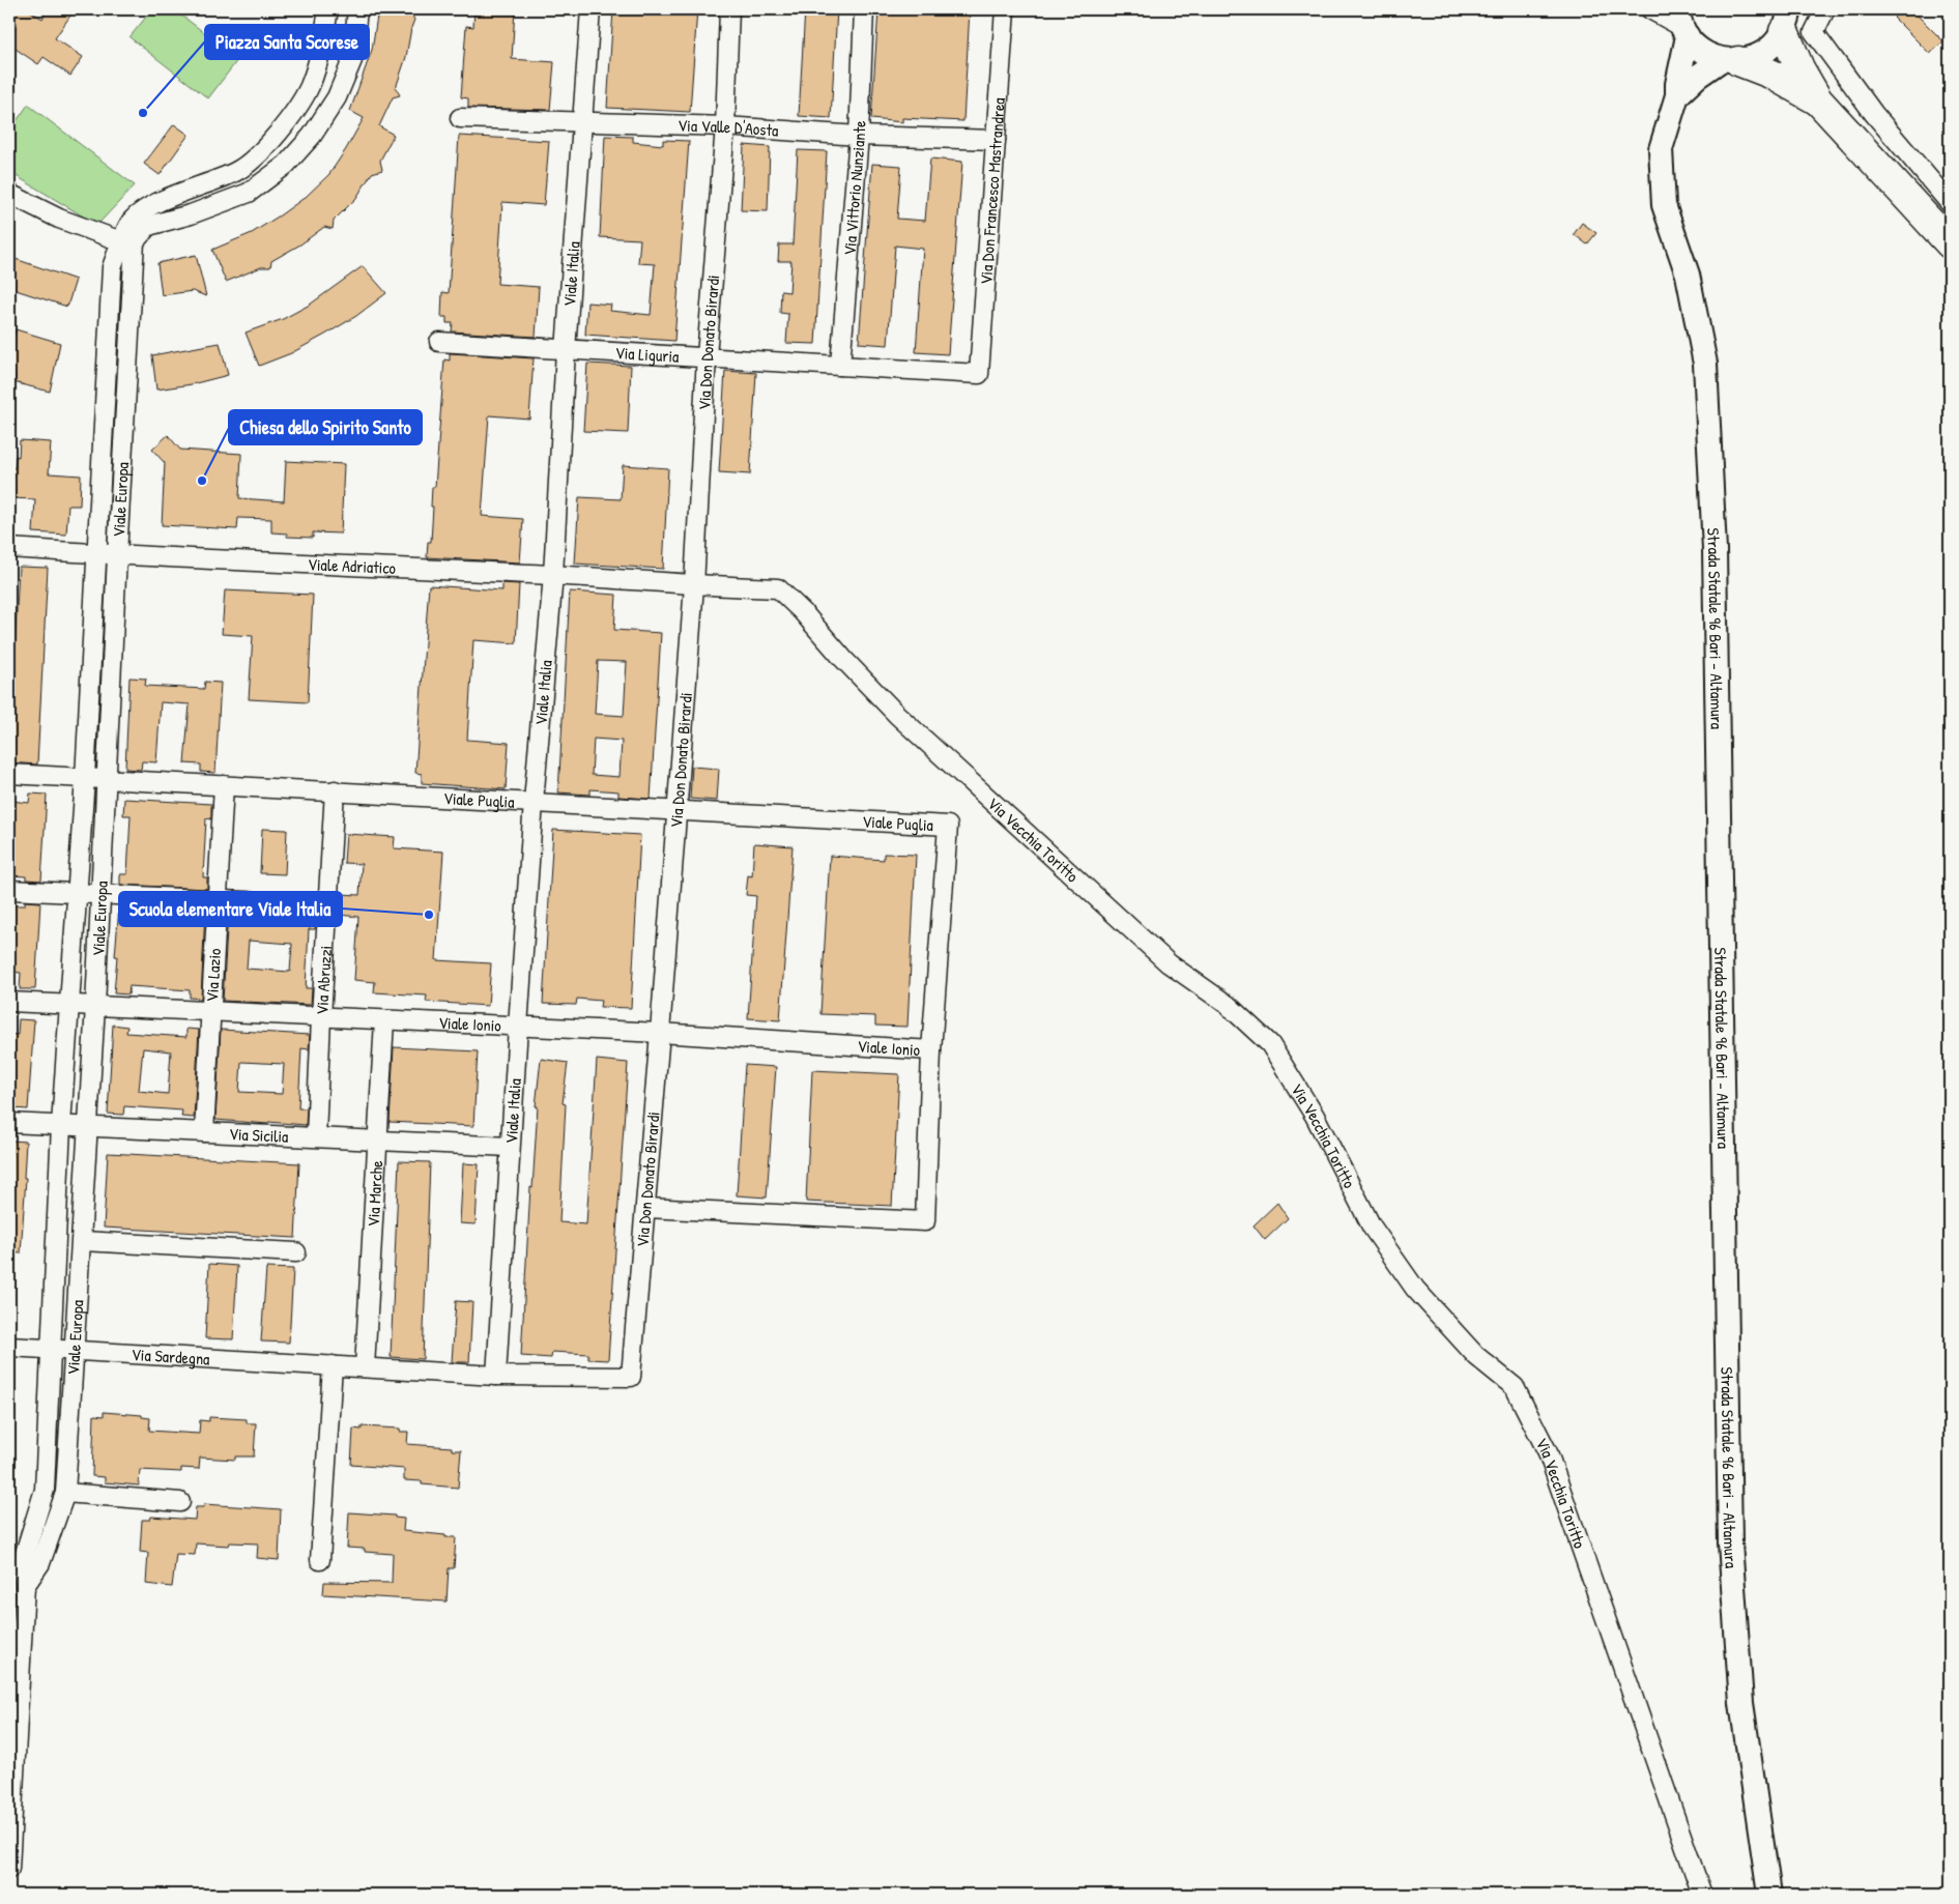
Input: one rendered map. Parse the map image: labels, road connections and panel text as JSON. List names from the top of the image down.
{
  "streets": {
    "street": [
      "Via Valle D'Aosta",
      "Via Vittorio Nunziante",
      "Via Don Francesco Mastrandrea",
      "Viale Italia",
      "Via Don Donato Birardi",
      "Via Liguria",
      "Viale Europa",
      "Viale Adriatico",
      "Strada Statale 96 Bari - Altamura",
      "Viale Puglia",
      "Via Vecchia Toritto",
      "Via Lazio",
      "Via Abruzzi",
      "Viale Ionio",
      "Via Sicilia",
      "Via Marche",
      "Via Sardegna"
    ]
  },
  "crossings": [
    ["Via Valle D'Aosta", "Via Vittorio Nunziante"],
    ["Via Valle D'Aosta", "Via Don Francesco Mastrandrea"],
    ["Via Valle D'Aosta", "Viale Italia"],
    ["Via Valle D'Aosta", "Via Don Donato Birardi"],
    ["Via Vittorio Nunziante", "Via Liguria"],
    ["Via Don Francesco Mastrandrea", "Via Liguria"],
    ["Viale Italia", "Via Don Donato Birardi"],
    ["Viale Italia", "Via Liguria"],
    ["Viale Italia", "Viale Adriatico"],
    ["Viale Italia", "Viale Puglia"],
    ["Viale Italia", "Viale Ionio"],
    ["Viale Italia", "Via Sicilia"],
    ["Viale Italia", "Via Sardegna"],
    ["Via Don Donato Birardi", "Via Liguria"],
    ["Via Don Donato Birardi", "Viale Adriatico"],
    ["Via Don Donato Birardi", "Viale Puglia"],
    ["Via Don Donato Birardi", "Via Vecchia Toritto"],
    ["Via Don Donato Birardi", "Viale Ionio"],
    ["Via Don Donato Birardi", "Via Sardegna"],
    ["Viale Europa", "Viale Adriatico"],
    ["Viale Europa", "Viale Puglia"],
    ["Viale Europa", "Viale Ionio"],
    ["Viale Europa", "Via Sicilia"],
    ["Viale Europa", "Via Sardegna"],
    ["Viale Adriatico", "Via Vecchia Toritto"],
    ["Viale Puglia", "Via Lazio"],
    ["Viale Puglia", "Via Abruzzi"],
    ["Viale Puglia", "Viale Ionio"],
    ["Via Lazio", "Viale Ionio"],
    ["Via Lazio", "Via Sicilia"],
    ["Via Abruzzi", "Viale Ionio"],
    ["Via Abruzzi", "Via Sicilia"],
    ["Viale Ionio", "Via Marche"],
    ["Via Sicilia", "Via Marche"],
    ["Via Marche", "Via Sardegna"]
  ],
  "places": ["Piazza Santa Scorese", "Chiesa dello Spirito Santo", "Scuola elementare Viale Italia"]
}
